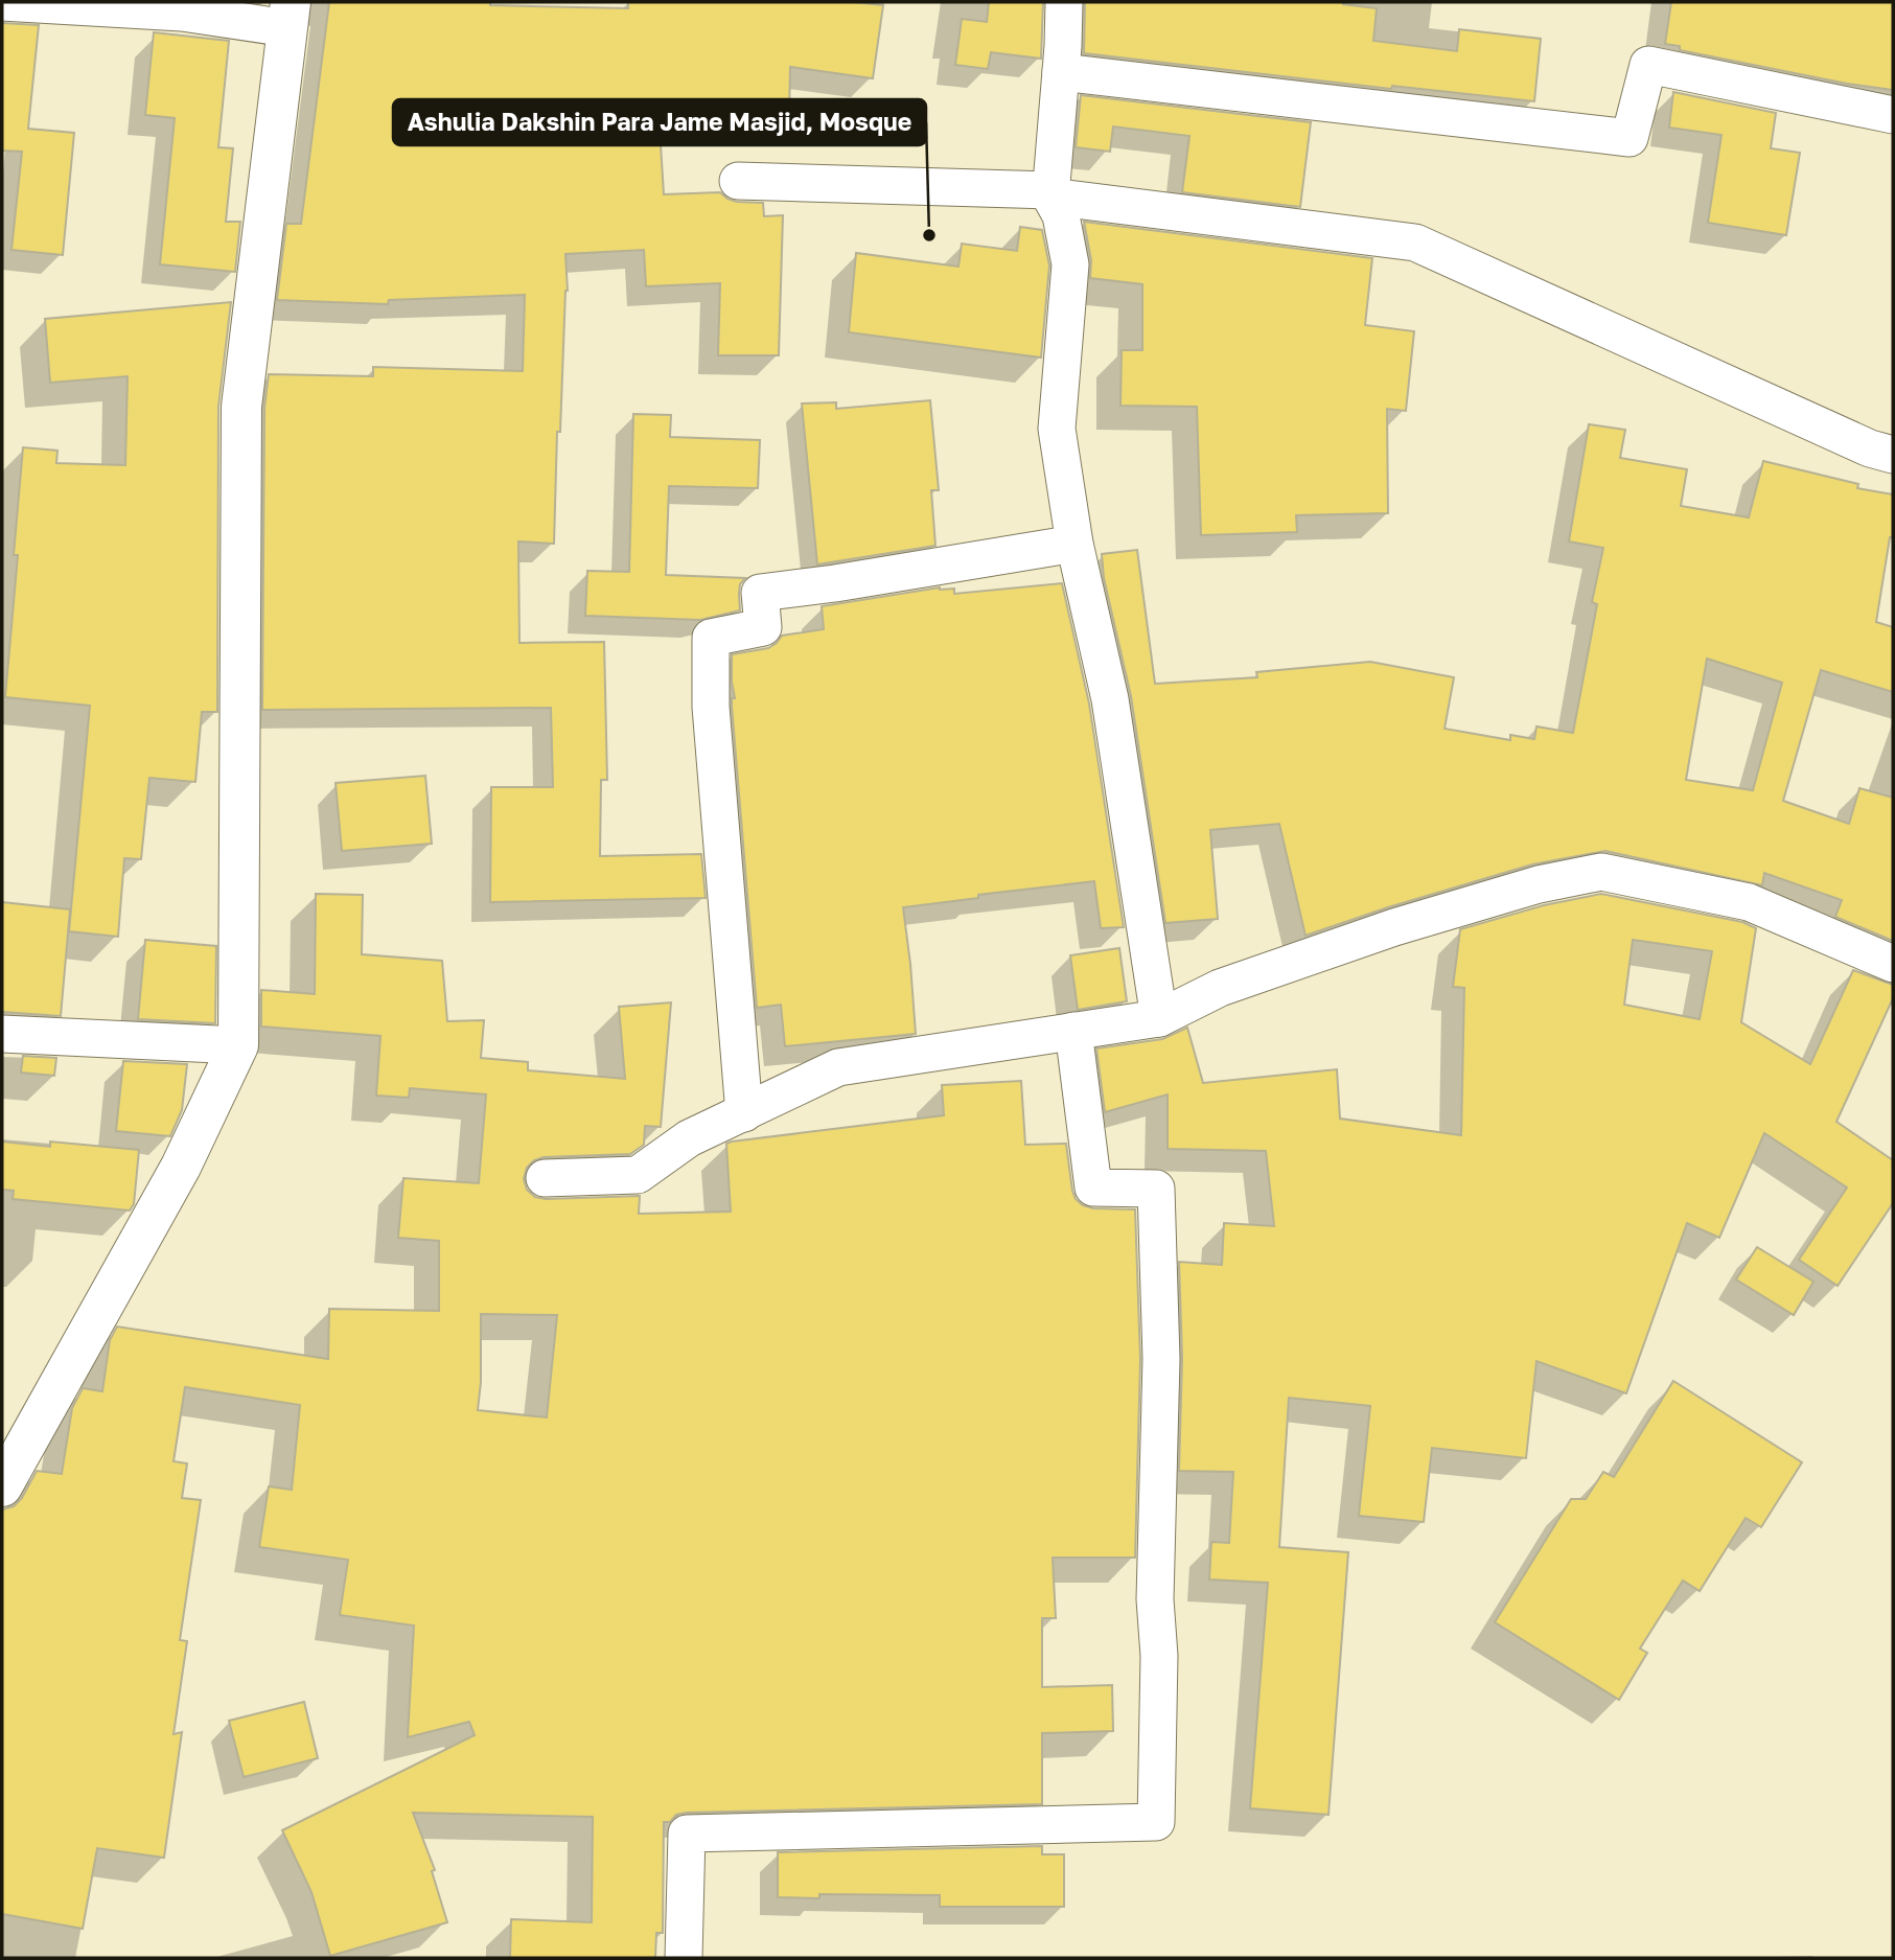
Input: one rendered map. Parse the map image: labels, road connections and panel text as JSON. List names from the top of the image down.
{
  "places": ["Ashulia Dakshin Para Jame Masjid, Mosque"]
}
